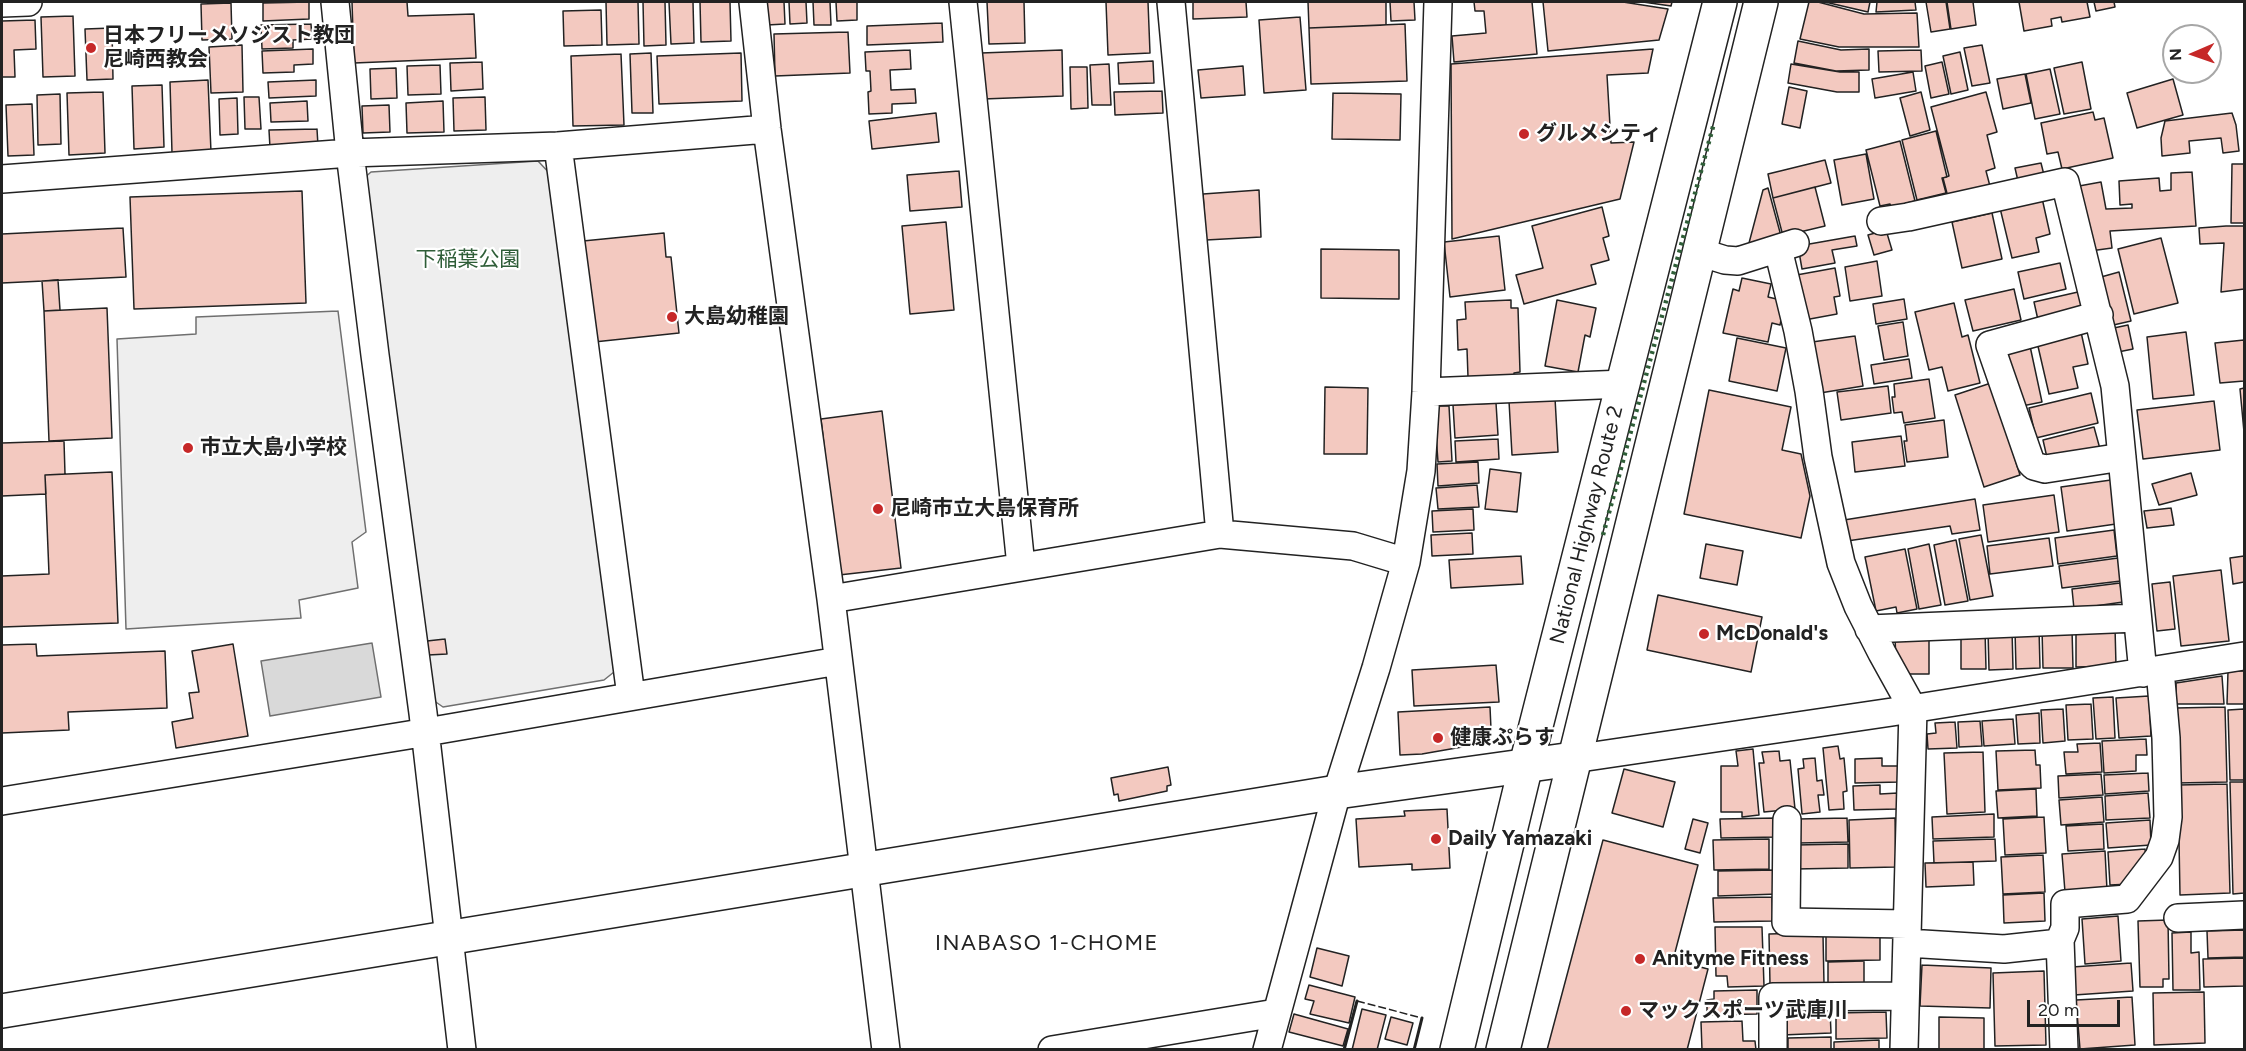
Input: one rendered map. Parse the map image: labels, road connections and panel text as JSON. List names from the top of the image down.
{
  "streets": {
    "main road": ["National Highway Route 2"]
  },
  "districts": ["INABASO 1-CHOME"],
  "parks": ["下稲葉公園"],
  "places": [
    "日本フリーメソジスト教団 尼崎西教会",
    "グルメシティ",
    "大島幼稚園",
    "市立大島小学校",
    "尼崎市立大島保育所",
    "McDonald's",
    "健康ぷらす",
    "Daily Yamazaki",
    "Anityme Fitness",
    "マックスポーツ武庫川"
  ],
  "scale_bar": "20 m",
  "north": "left"
}
